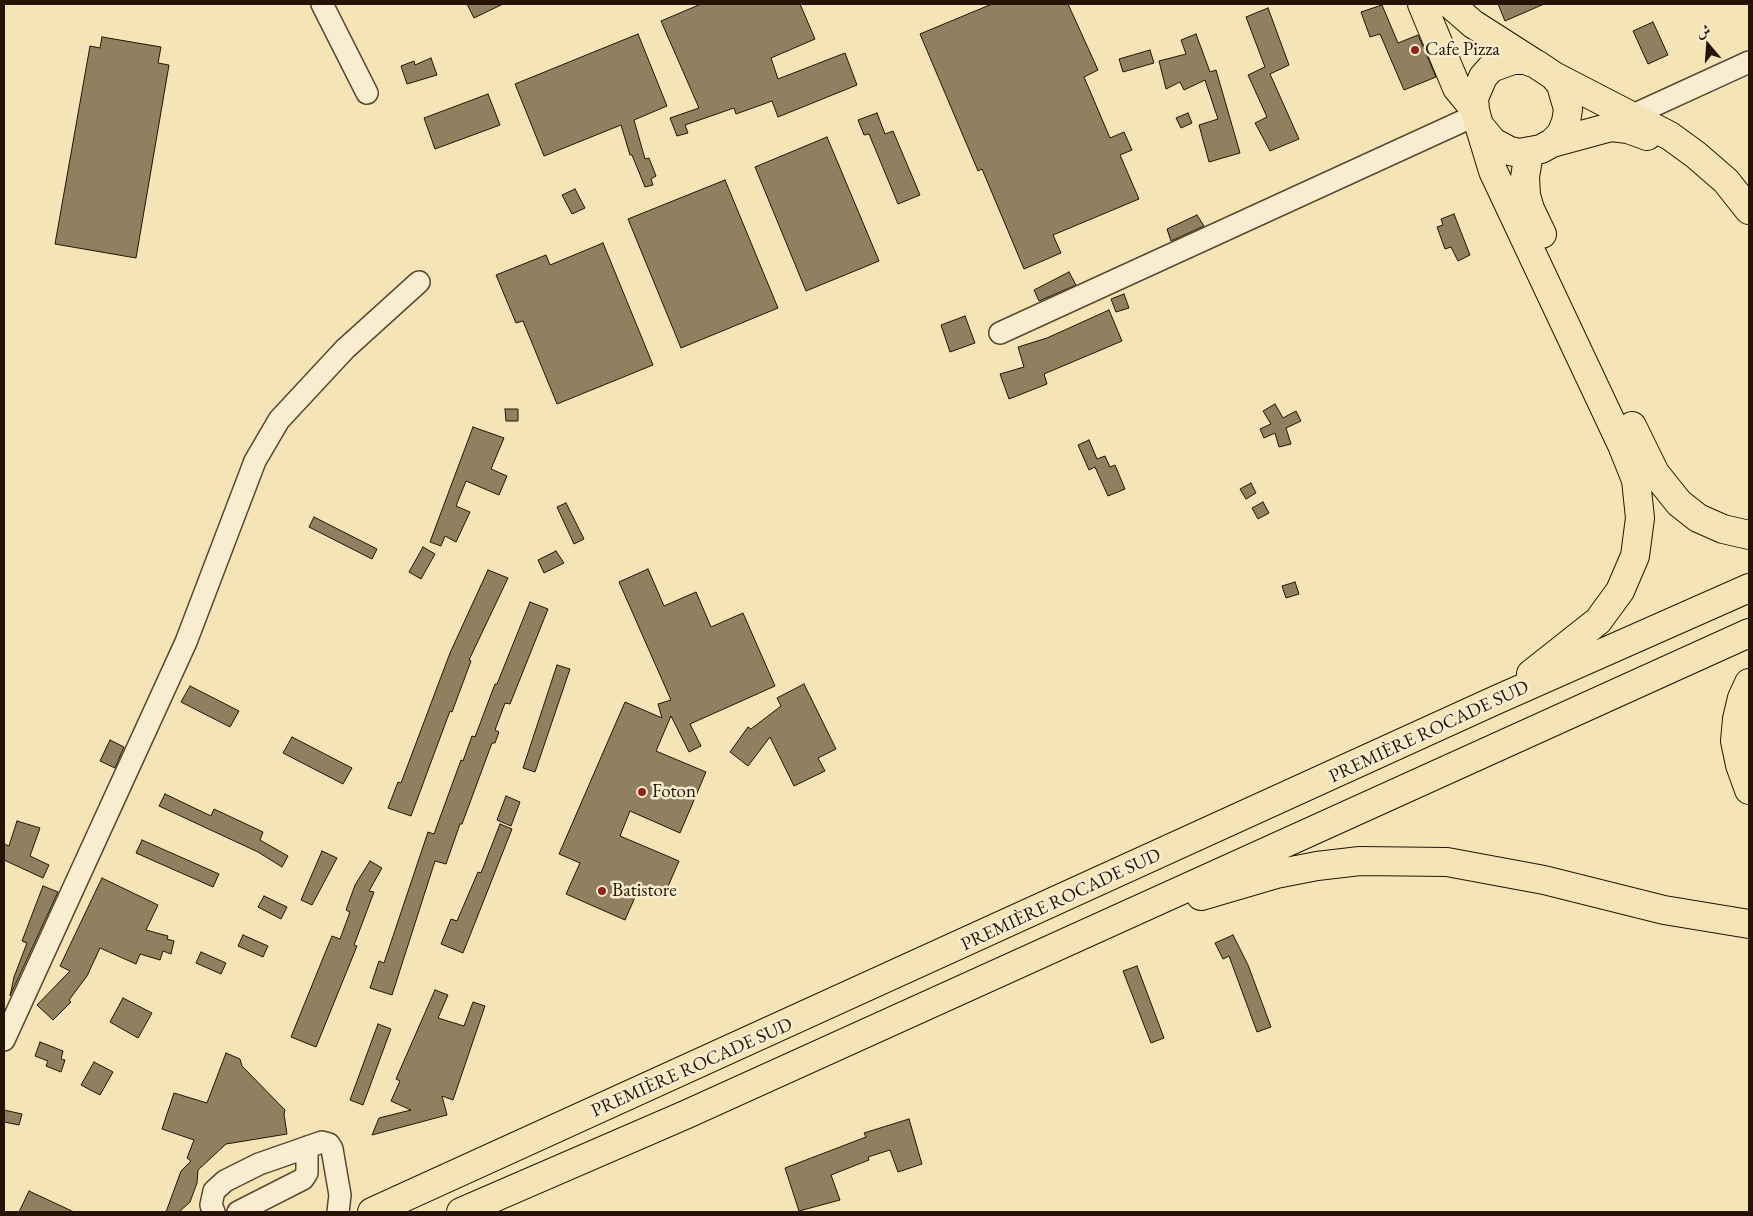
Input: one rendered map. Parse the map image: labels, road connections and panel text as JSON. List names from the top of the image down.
{
  "streets": {
    "highway": ["PREMIÈRE ROCADE SUD"]
  },
  "places": ["Cafe Pizza", "Foton", "Batistore"],
  "north": "top"
}
